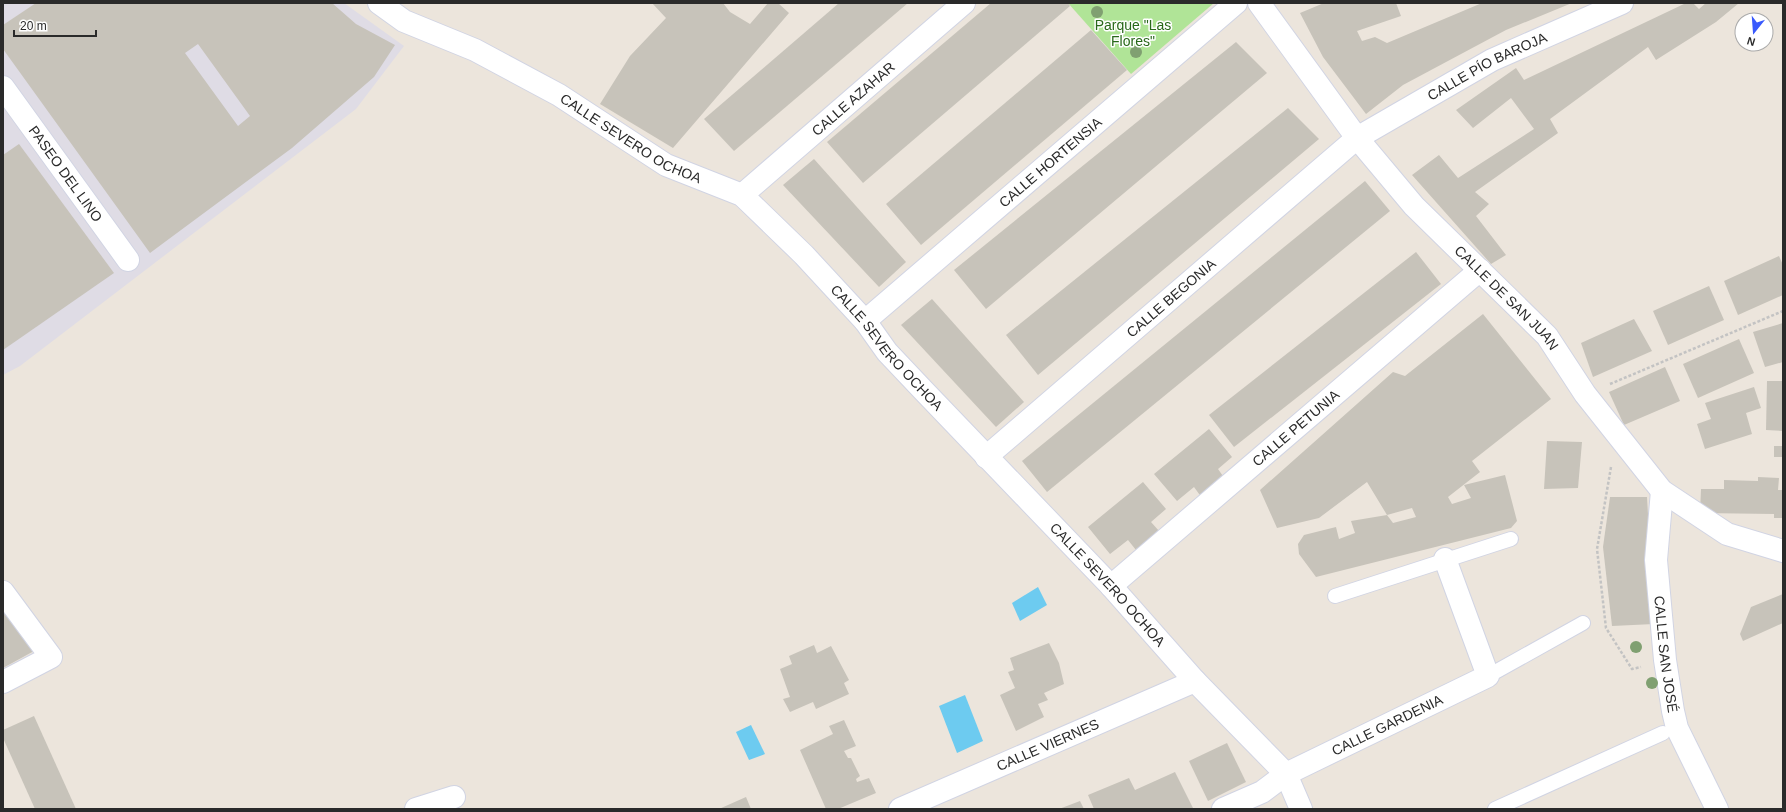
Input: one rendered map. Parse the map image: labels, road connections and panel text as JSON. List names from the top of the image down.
{
  "streets": {
    "street": [
      "CALLE PÍO BAROJA",
      "CALLE AZAHAR",
      "CALLE SEVERO OCHOA",
      "CALLE HORTENSIA",
      "PASEO DEL LINO",
      "CALLE BEGONIA",
      "CALLE DE SAN JUAN",
      "CALLE PETUNIA",
      "CALLE SAN JOSÉ",
      "CALLE GARDENIA",
      "CALLE VIERNES"
    ]
  },
  "crossings": [
    ["CALLE PÍO BAROJA", "CALLE BEGONIA"],
    ["CALLE PÍO BAROJA", "CALLE DE SAN JUAN"],
    ["CALLE AZAHAR", "CALLE SEVERO OCHOA"],
    ["CALLE SEVERO OCHOA", "CALLE HORTENSIA"],
    ["CALLE SEVERO OCHOA", "CALLE BEGONIA"],
    ["CALLE SEVERO OCHOA", "CALLE PETUNIA"],
    ["CALLE SEVERO OCHOA", "CALLE GARDENIA"],
    ["CALLE SEVERO OCHOA", "CALLE VIERNES"],
    ["CALLE BEGONIA", "CALLE DE SAN JUAN"],
    ["CALLE DE SAN JUAN", "CALLE PETUNIA"],
    ["CALLE DE SAN JUAN", "CALLE SAN JOSÉ"]
  ],
  "parks": ["Parque \"Las Flores\""],
  "scale_bar": "20 m",
  "north": "bottom"
}
